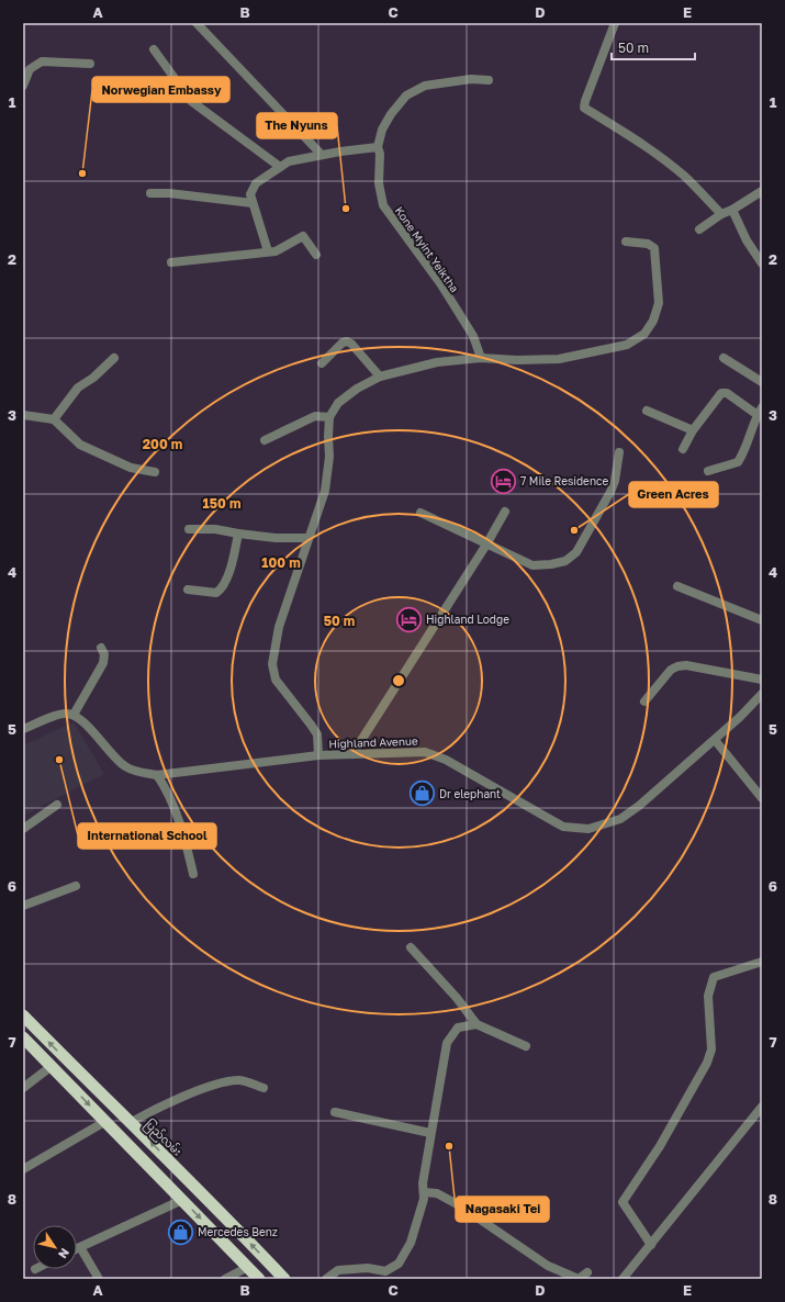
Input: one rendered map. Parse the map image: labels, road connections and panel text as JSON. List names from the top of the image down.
{
  "streets": {
    "highway": ["ပြည်လမ်း"],
    "street": ["Kone Myint Yeiktha", "Highland Avenue"]
  },
  "places": {
    "other": [
      "Norwegian Embassy",
      "The Nyuns",
      "Green Acres",
      "International School",
      "Nagasaki Tei"
    ],
    "hotel": ["7 Mile Residence", "Highland Lodge"],
    "shop": ["Dr elephant", "Mercedes Benz"]
  },
  "scale_bar": "50 m",
  "north": "bottom right",
  "grid": {
    "columns": [
      "A",
      "B",
      "C",
      "D",
      "E"
    ],
    "rows": [
      "1",
      "2",
      "3",
      "4",
      "5",
      "6",
      "7",
      "8"
    ]
  },
  "rings": [
    "200 m",
    "150 m",
    "100 m",
    "50 m"
  ]
}
